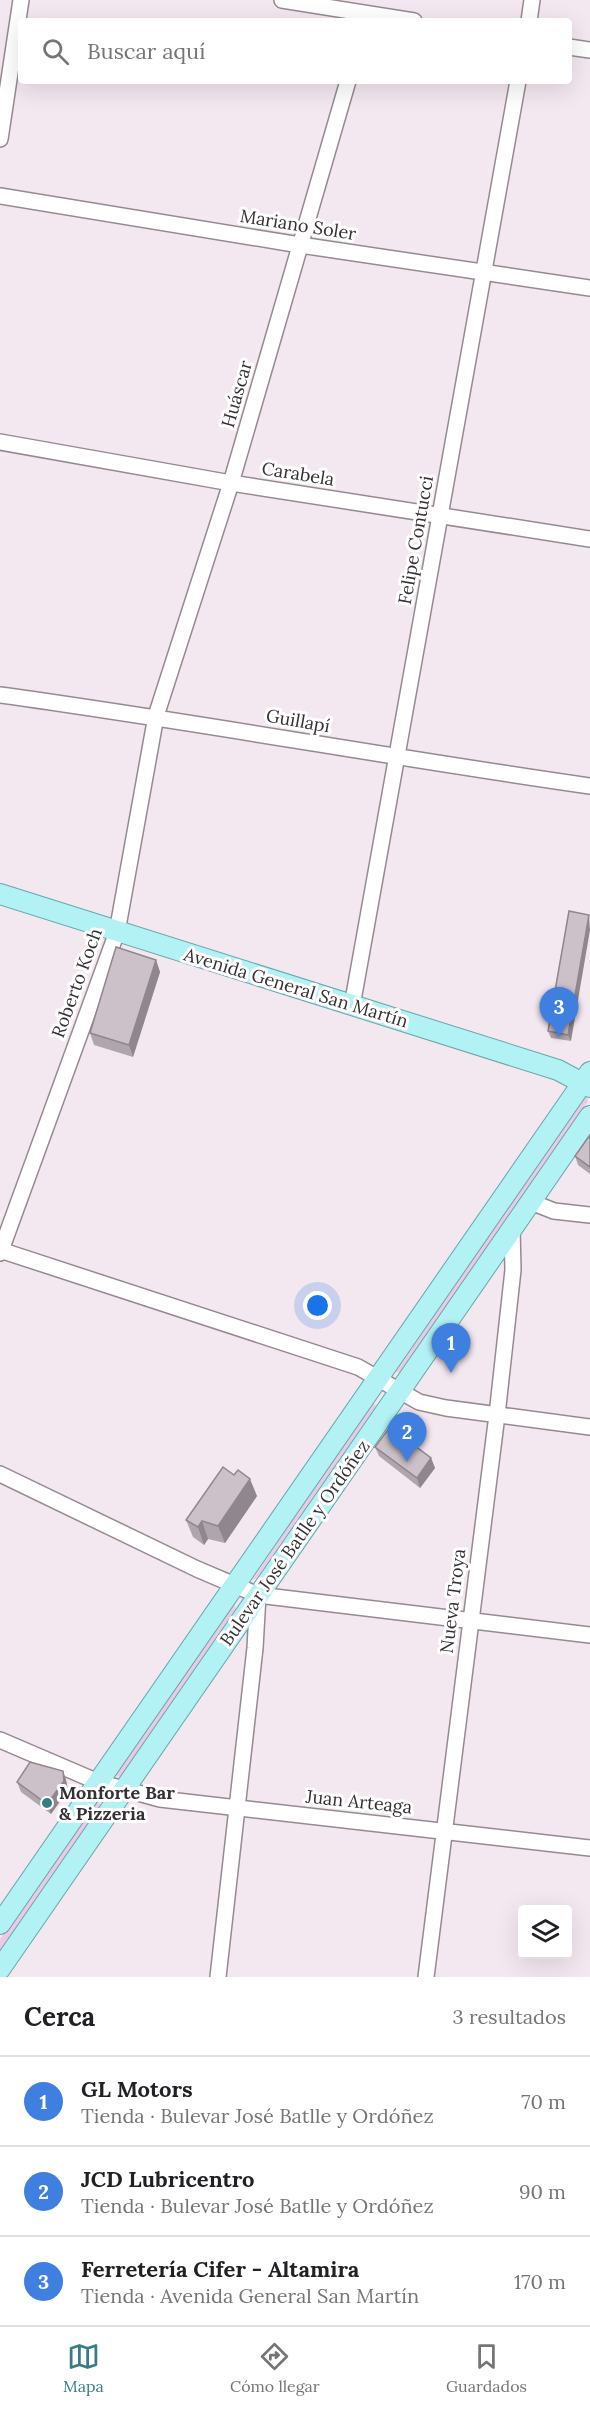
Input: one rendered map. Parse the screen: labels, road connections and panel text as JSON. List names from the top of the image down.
{
  "streets": {
    "main road": ["Avenida General San Martín", "Bulevar José Batlle y Ordóñez"],
    "street": [
      "Mariano Soler",
      "Huáscar",
      "Carabela",
      "Felipe Contucci",
      "Guillapí",
      "Roberto Koch",
      "Nueva Troya",
      "Juan Arteaga"
    ]
  },
  "crossings": [
    ["Mariano Soler", "Huáscar"],
    ["Mariano Soler", "Felipe Contucci"],
    ["Huáscar", "Carabela"],
    ["Huáscar", "Guillapí"],
    ["Huáscar", "Roberto Koch"],
    ["Carabela", "Felipe Contucci"],
    ["Felipe Contucci", "Guillapí"],
    ["Felipe Contucci", "Avenida General San Martín"],
    ["Guillapí", "Roberto Koch"],
    ["Roberto Koch", "Avenida General San Martín"],
    ["Avenida General San Martín", "Bulevar José Batlle y Ordóñez"],
    ["Bulevar José Batlle y Ordóñez", "Nueva Troya"],
    ["Bulevar José Batlle y Ordóñez", "Juan Arteaga"],
    ["Nueva Troya", "Juan Arteaga"]
  ],
  "places": ["Monforte Bar & Pizzeria"],
  "page": {
    "search": "Buscar aquí",
    "pins": ["3", "1", "2"],
    "heading": ["Cerca", "3 resultados"],
    "list": [
      {
        "mark": "1",
        "name": "GL Motors",
        "note": "Tienda · Bulevar José Batlle y Ordóñez",
        "value": "70 m"
      },
      {
        "mark": "2",
        "name": "JCD Lubricentro",
        "note": "Tienda · Bulevar José Batlle y Ordóñez",
        "value": "90 m"
      },
      {
        "mark": "3",
        "name": "Ferretería Cifer - Altamira",
        "note": "Tienda · Avenida General San Martín",
        "value": "170 m"
      }
    ],
    "nav": ["Mapa", "Cómo llegar", "Guardados"]
  }
}
